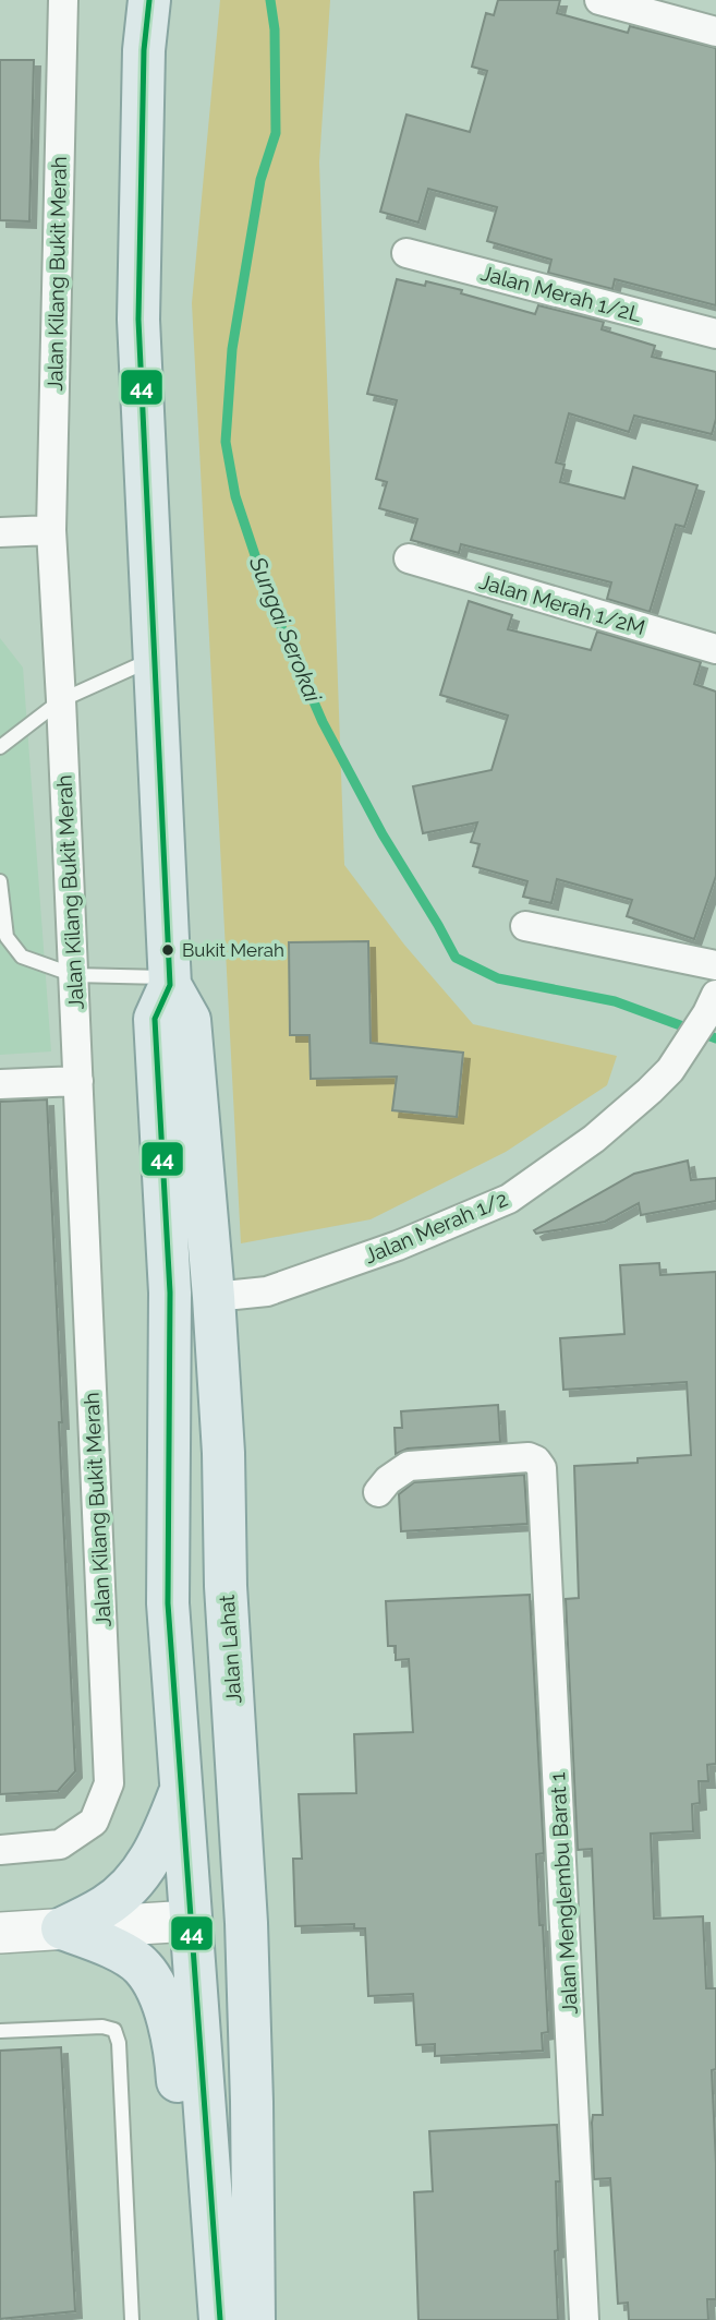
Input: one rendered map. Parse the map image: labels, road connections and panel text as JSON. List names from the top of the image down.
{
  "streets": {
    "main road": ["Jalan Lahat"],
    "street": [
      "Jalan Kilang Bukit Merah",
      "Jalan Merah 1/2L",
      "Jalan Merah 1/2M",
      "Jalan Merah 1/2",
      "Jalan Menglembu Barat 1"
    ]
  },
  "crossings": [
    ["Jalan Merah 1/2", "Jalan Lahat"]
  ],
  "water": ["Sungai Serokai"],
  "places": ["Bukit Merah"],
  "lines": ["transit line 44"]
}
